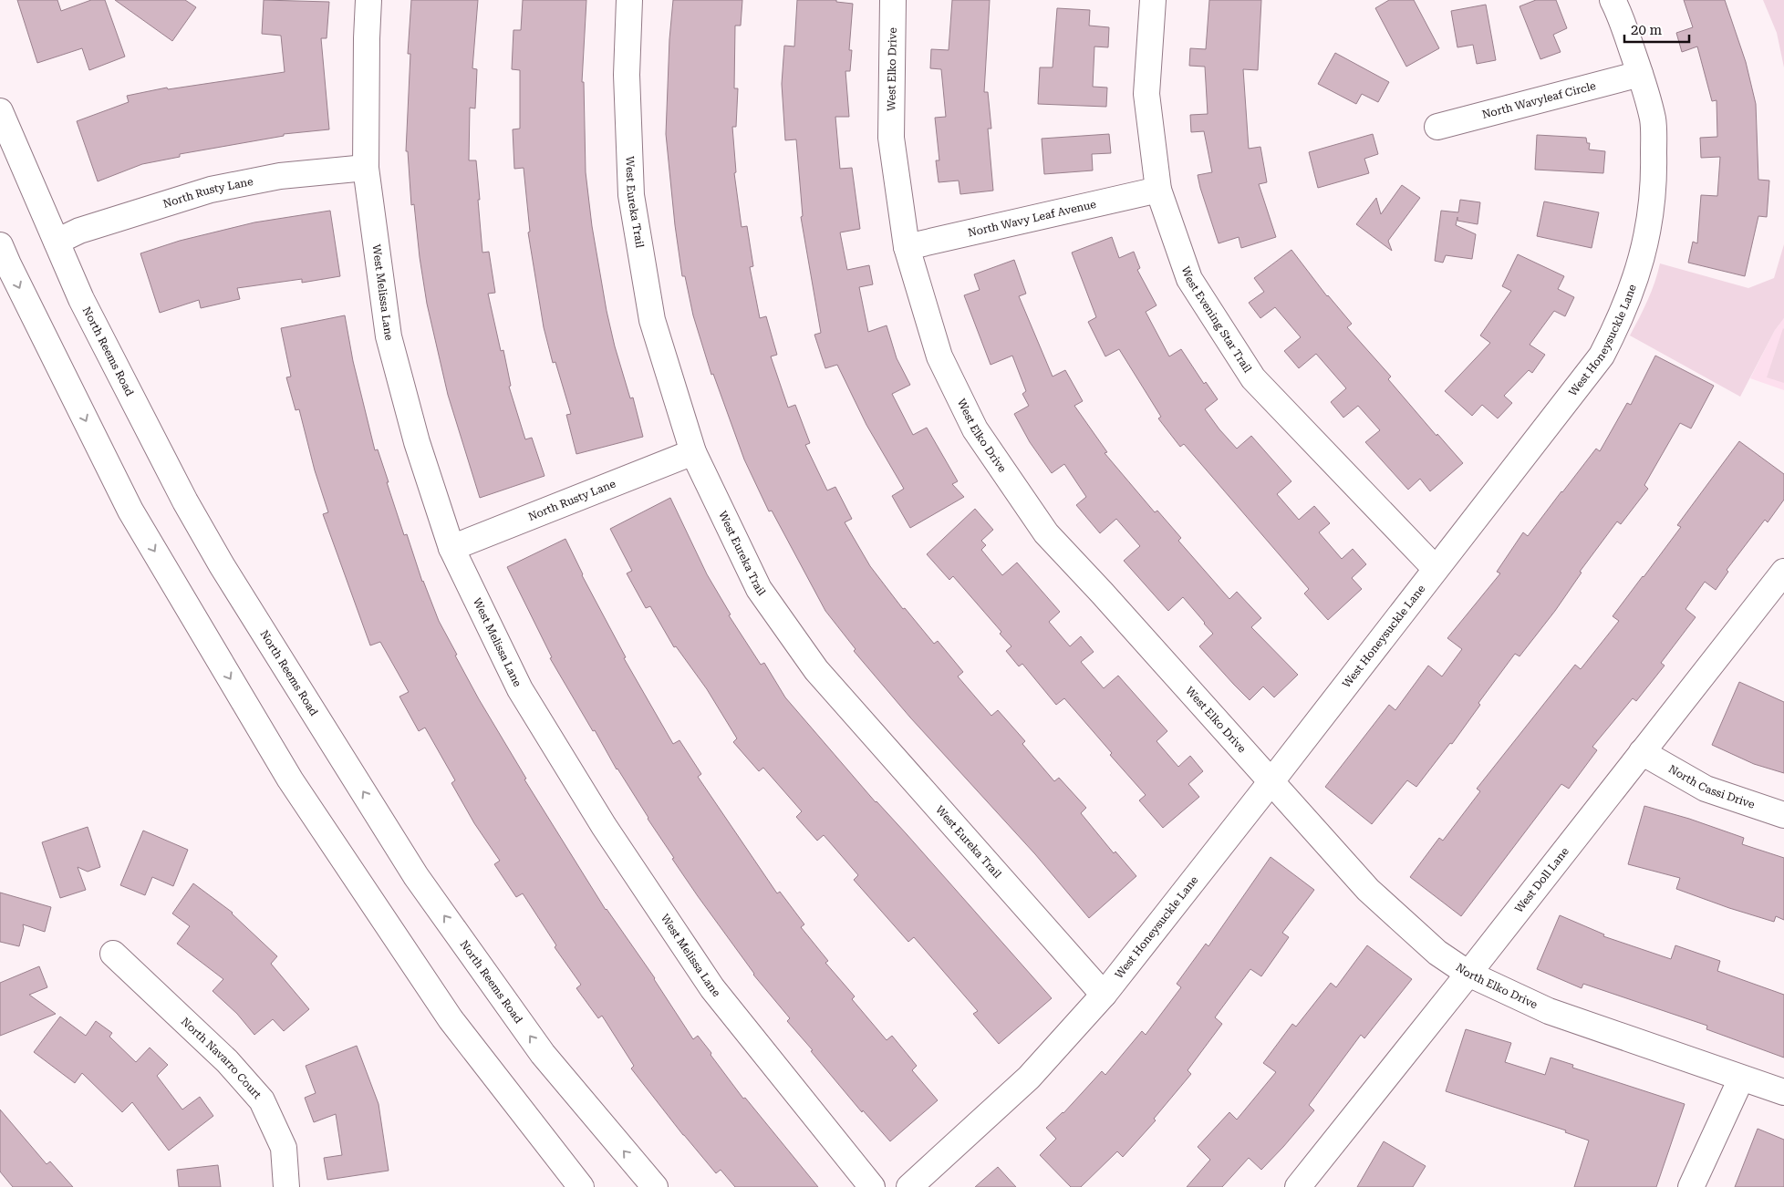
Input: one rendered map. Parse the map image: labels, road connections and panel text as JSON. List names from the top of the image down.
{
  "streets": {
    "street": [
      "West Elko Drive",
      "North Wavyleaf Circle",
      "North Rusty Lane",
      "West Eureka Trail",
      "North Wavy Leaf Avenue",
      "West Melissa Lane",
      "West Evening Star Trail",
      "West Honeysuckle Lane",
      "North Reems Road",
      "North Cassi Drive",
      "West Doll Lane",
      "North Elko Drive",
      "North Navarro Court"
    ]
  },
  "crossings": [
    ["West Elko Drive", "North Wavy Leaf Avenue"],
    ["West Elko Drive", "West Honeysuckle Lane"],
    ["West Elko Drive", "North Elko Drive"],
    ["North Wavyleaf Circle", "West Honeysuckle Lane"],
    ["North Rusty Lane", "West Eureka Trail"],
    ["North Rusty Lane", "West Melissa Lane"],
    ["North Rusty Lane", "North Reems Road"],
    ["West Eureka Trail", "West Honeysuckle Lane"],
    ["North Wavy Leaf Avenue", "West Evening Star Trail"],
    ["West Evening Star Trail", "West Honeysuckle Lane"],
    ["West Honeysuckle Lane", "North Elko Drive"],
    ["North Cassi Drive", "West Doll Lane"],
    ["West Doll Lane", "North Elko Drive"]
  ],
  "scale_bar": "20 m"
}
